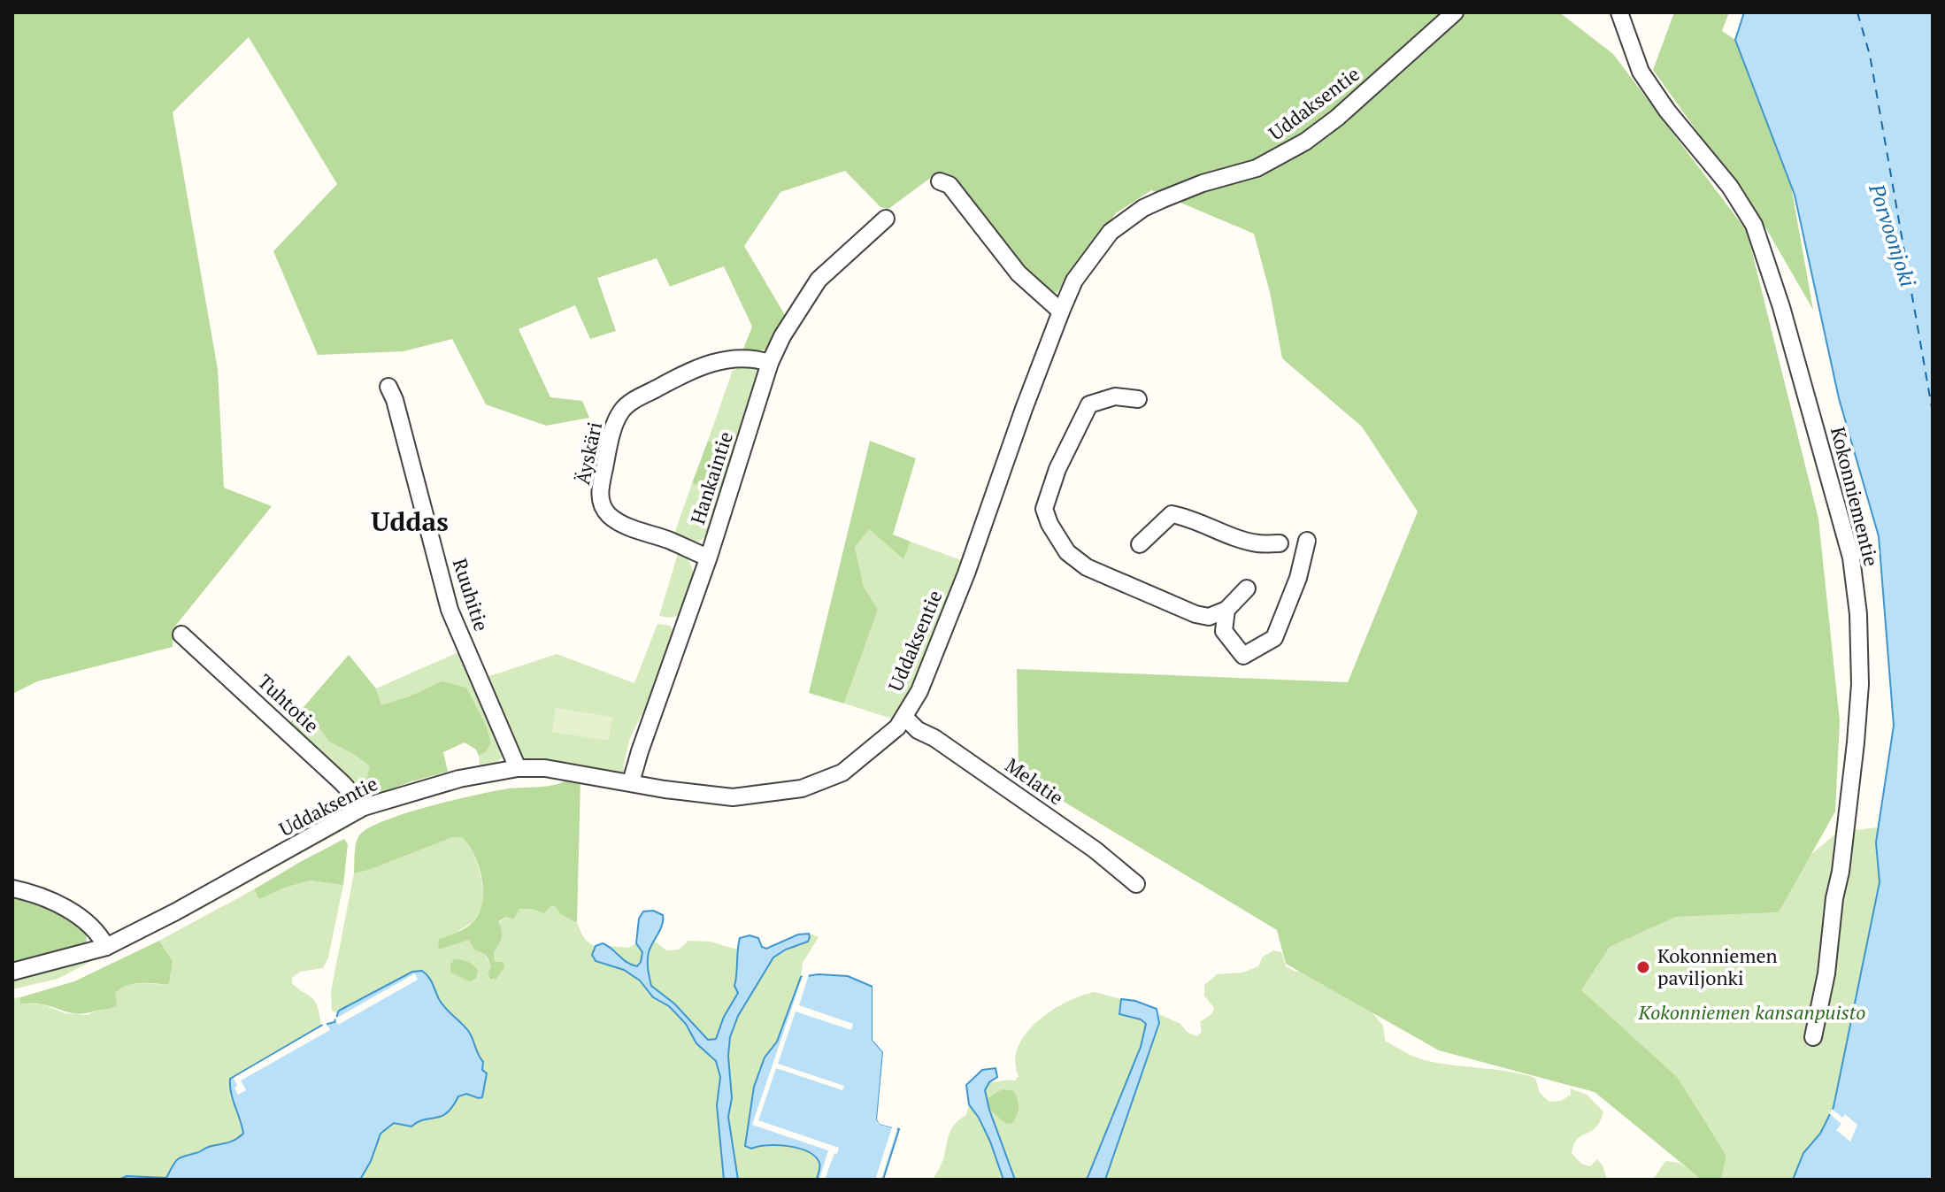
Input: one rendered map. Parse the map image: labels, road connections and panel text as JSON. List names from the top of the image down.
{
  "streets": {
    "street": [
      "Uddaksentie",
      "Äyskäri",
      "Hankaintie",
      "Kokonniementie",
      "Ruuhitie",
      "Tuhtotie",
      "Melatie"
    ]
  },
  "crossings": [
    ["Uddaksentie", "Hankaintie"],
    ["Uddaksentie", "Ruuhitie"],
    ["Uddaksentie", "Tuhtotie"],
    ["Uddaksentie", "Melatie"],
    ["Äyskäri", "Hankaintie"]
  ],
  "districts": ["Uddas"],
  "water": ["Porvoonjoki"],
  "parks": ["Kokonniemen kansanpuisto"],
  "places": ["Kokonniemen paviljonki"]
}
